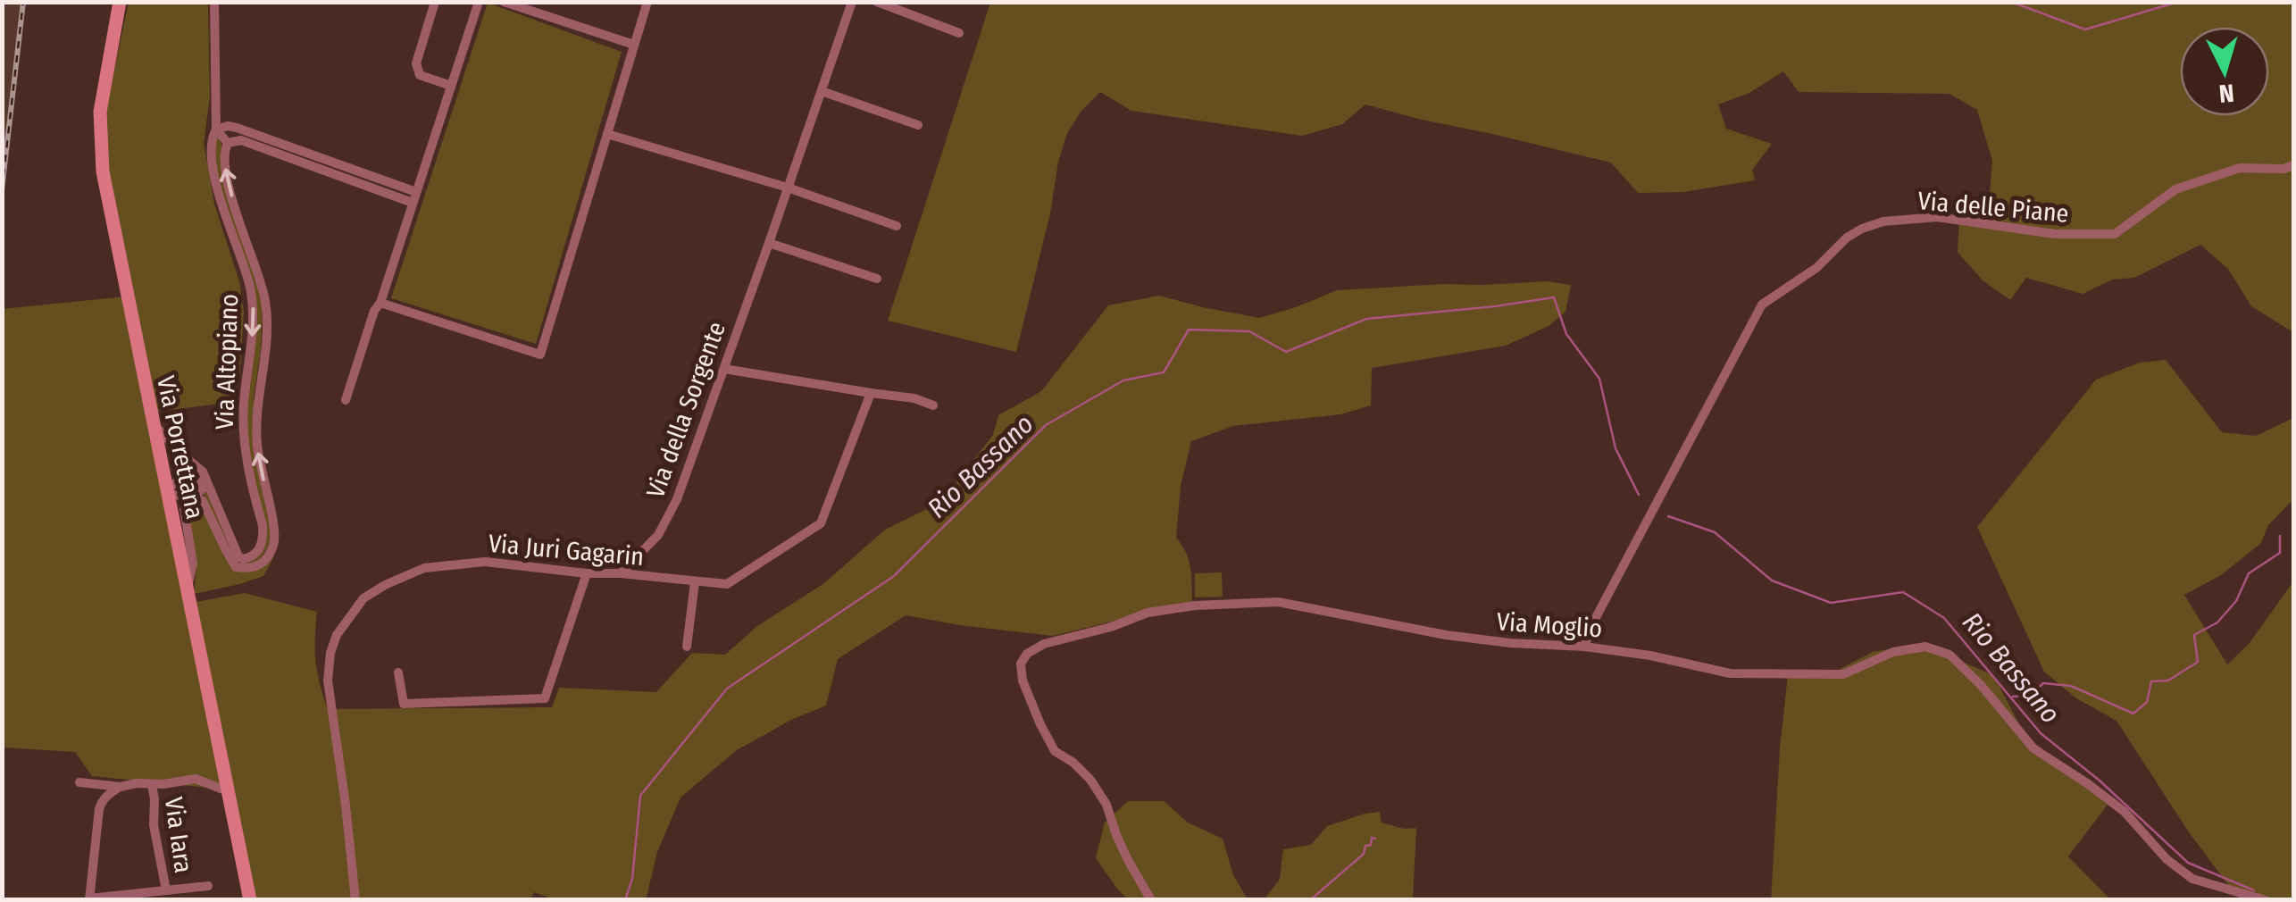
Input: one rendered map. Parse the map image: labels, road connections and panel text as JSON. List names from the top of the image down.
{
  "streets": {
    "main road": ["Via Porrettana"],
    "street": [
      "Via delle Piane",
      "Via Altopiano",
      "Via della Sorgente",
      "Via Juri Gagarin",
      "Via Moglio",
      "Via Iara"
    ]
  },
  "crossings": [
    ["Via delle Piane", "Via Moglio"],
    ["Via Altopiano", "Via Porrettana"],
    ["Via della Sorgente", "Via Juri Gagarin"]
  ],
  "water": ["Rio Bassano"],
  "north": "bottom"
}
